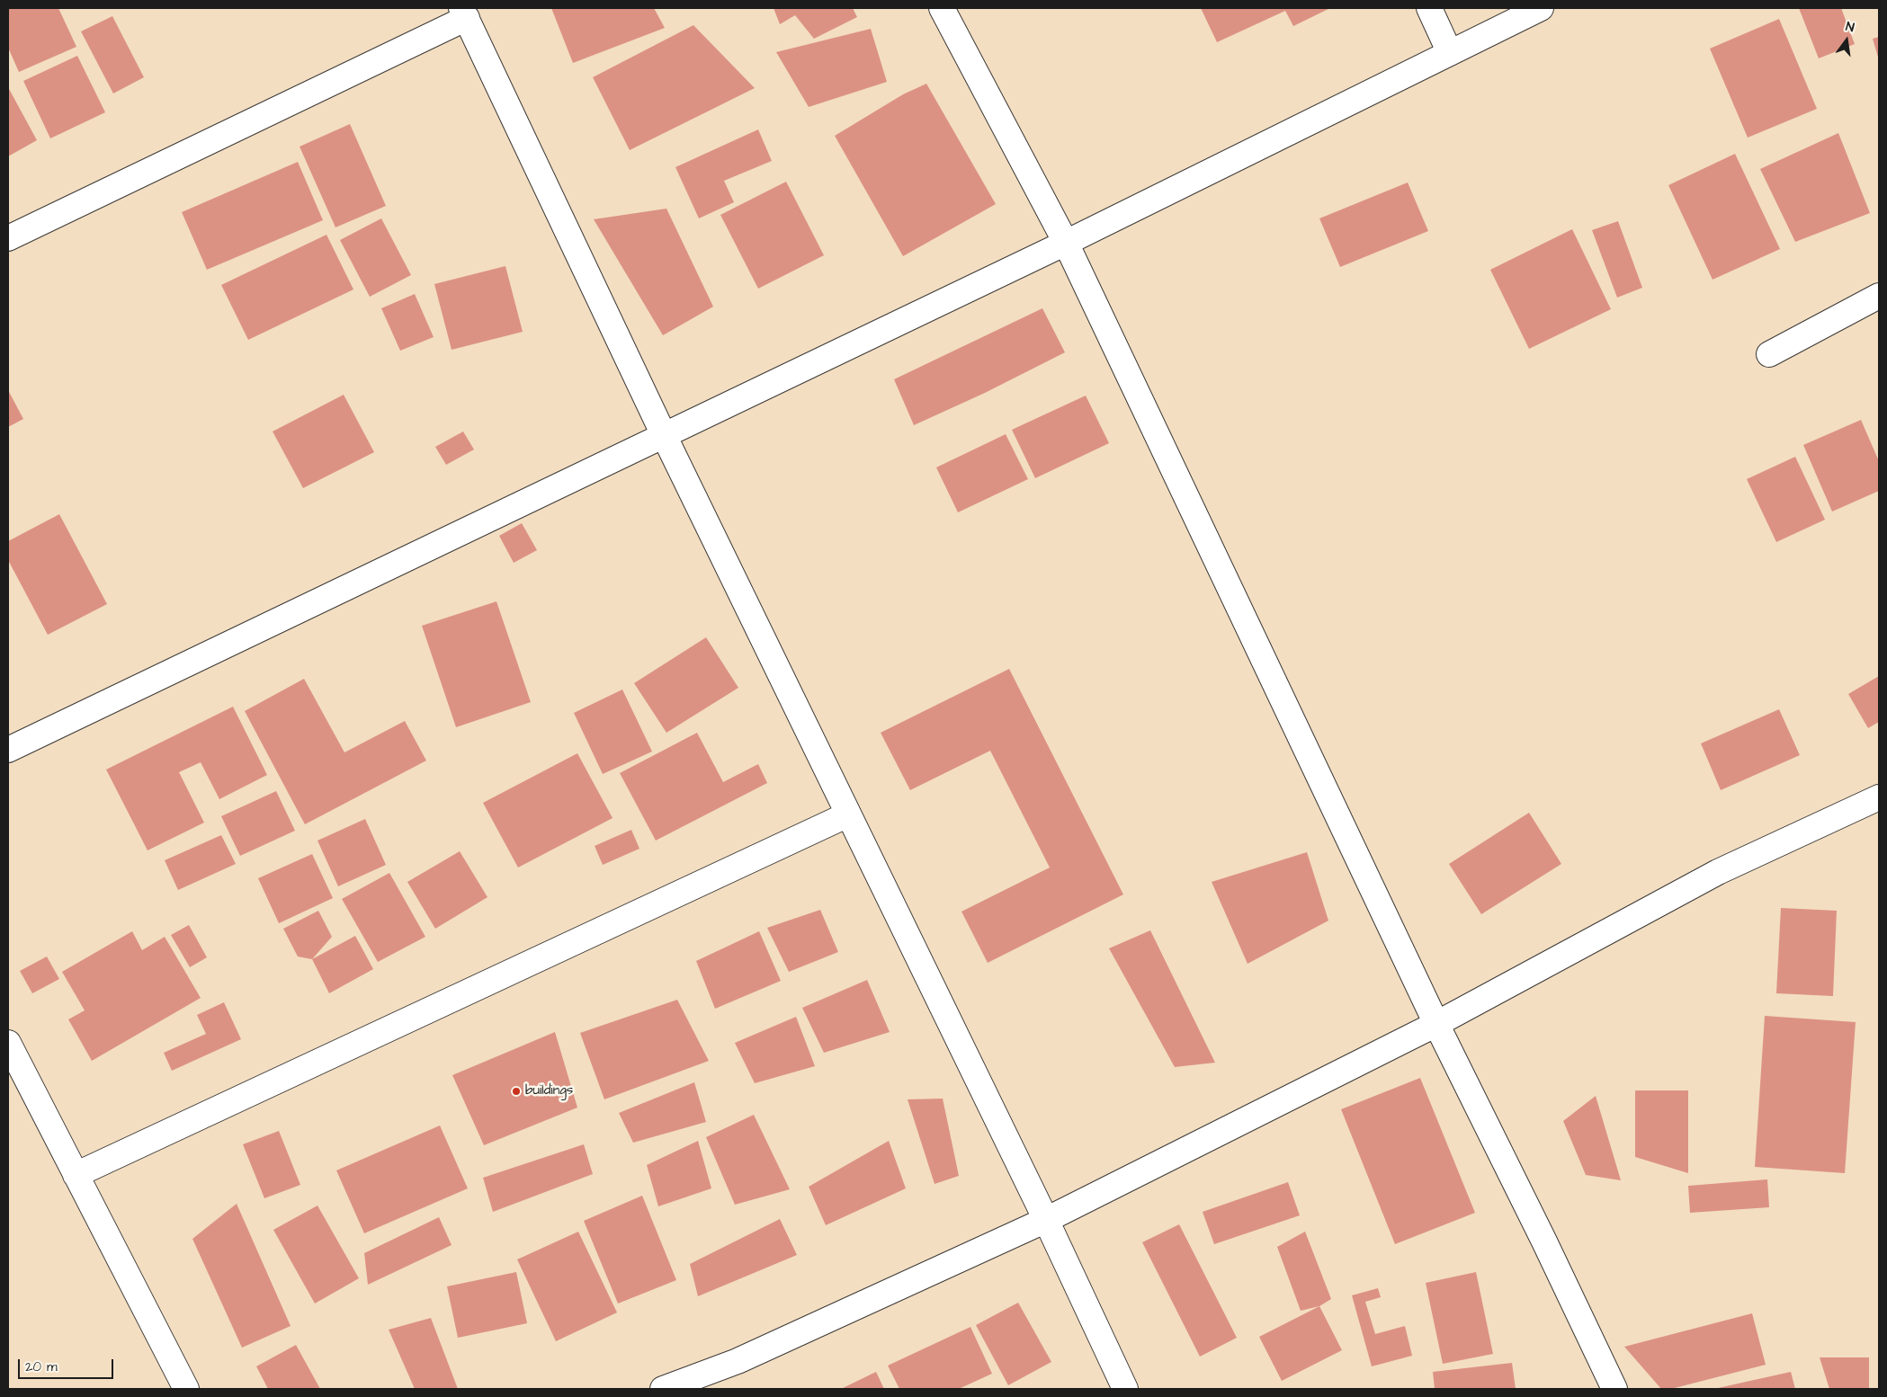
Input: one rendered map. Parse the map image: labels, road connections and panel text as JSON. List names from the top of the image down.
{
  "places": ["buildings"],
  "scale_bar": "20 m",
  "north": "top"
}
